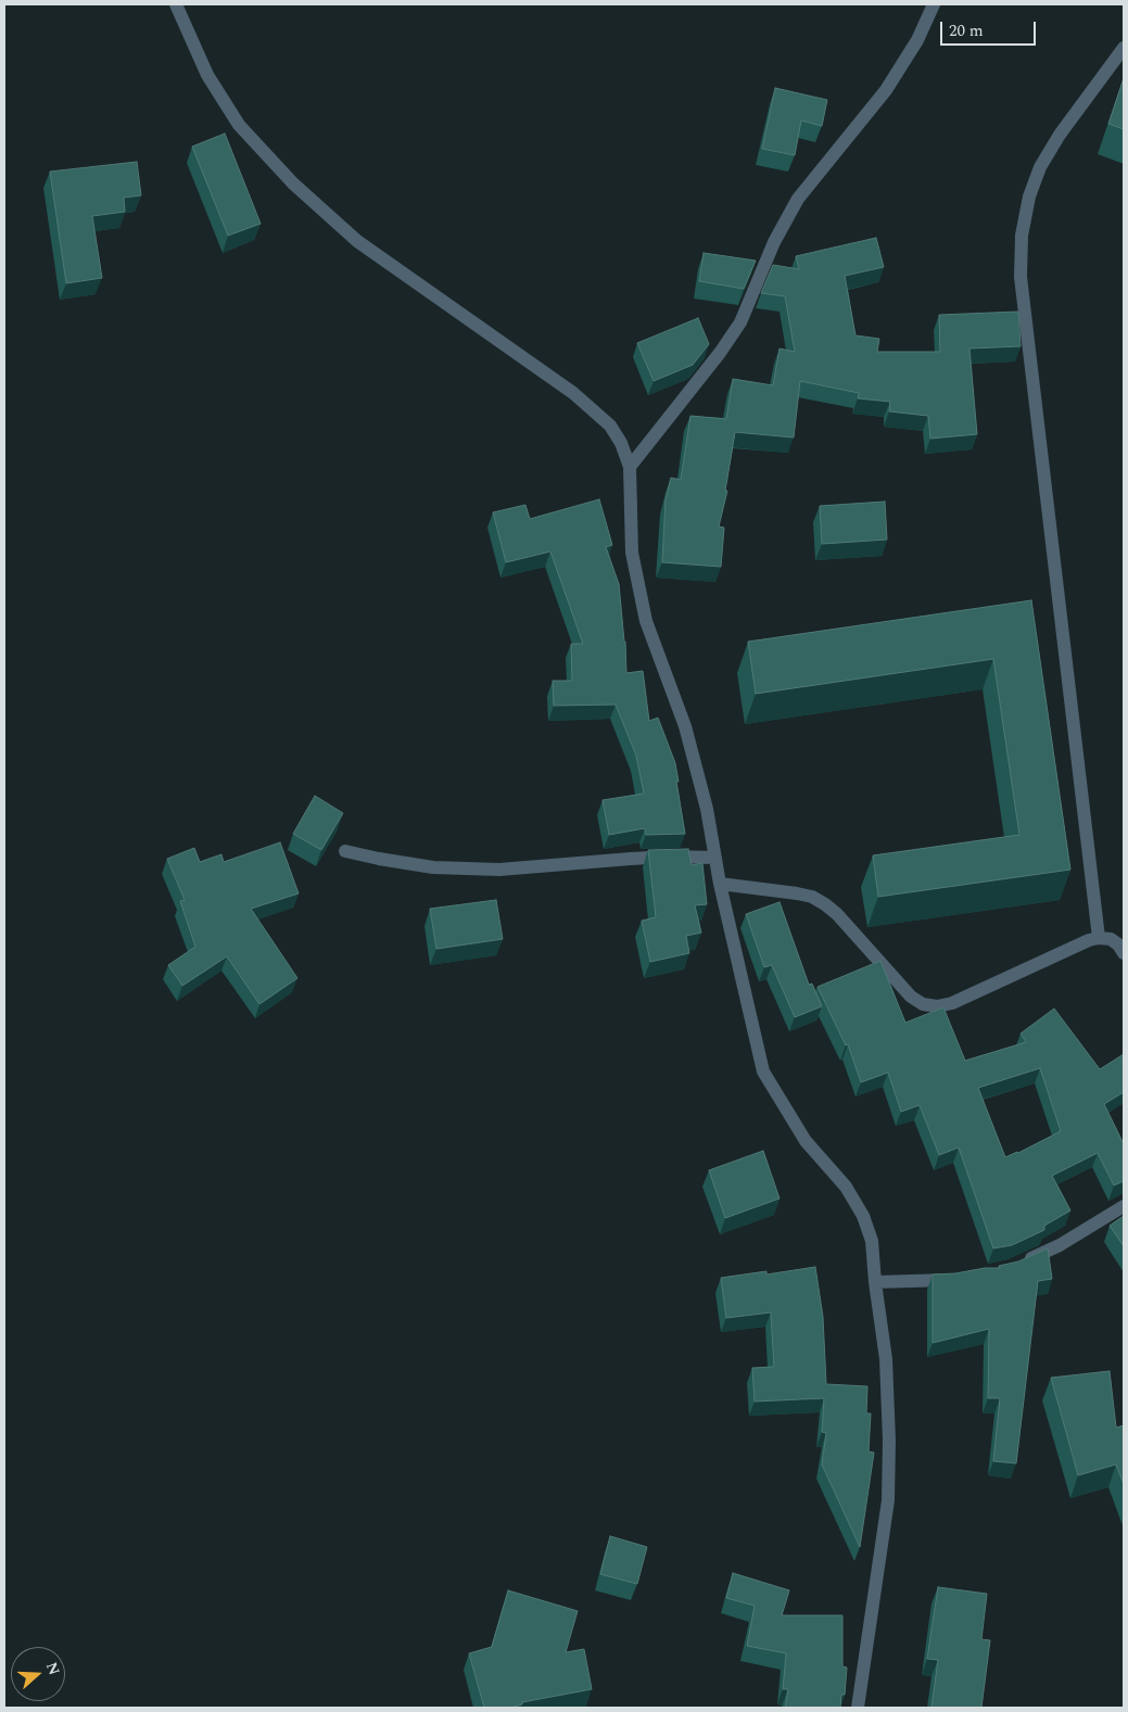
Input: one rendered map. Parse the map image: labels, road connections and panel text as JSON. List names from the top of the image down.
{
  "scale_bar": "20 m",
  "north": "right"
}
